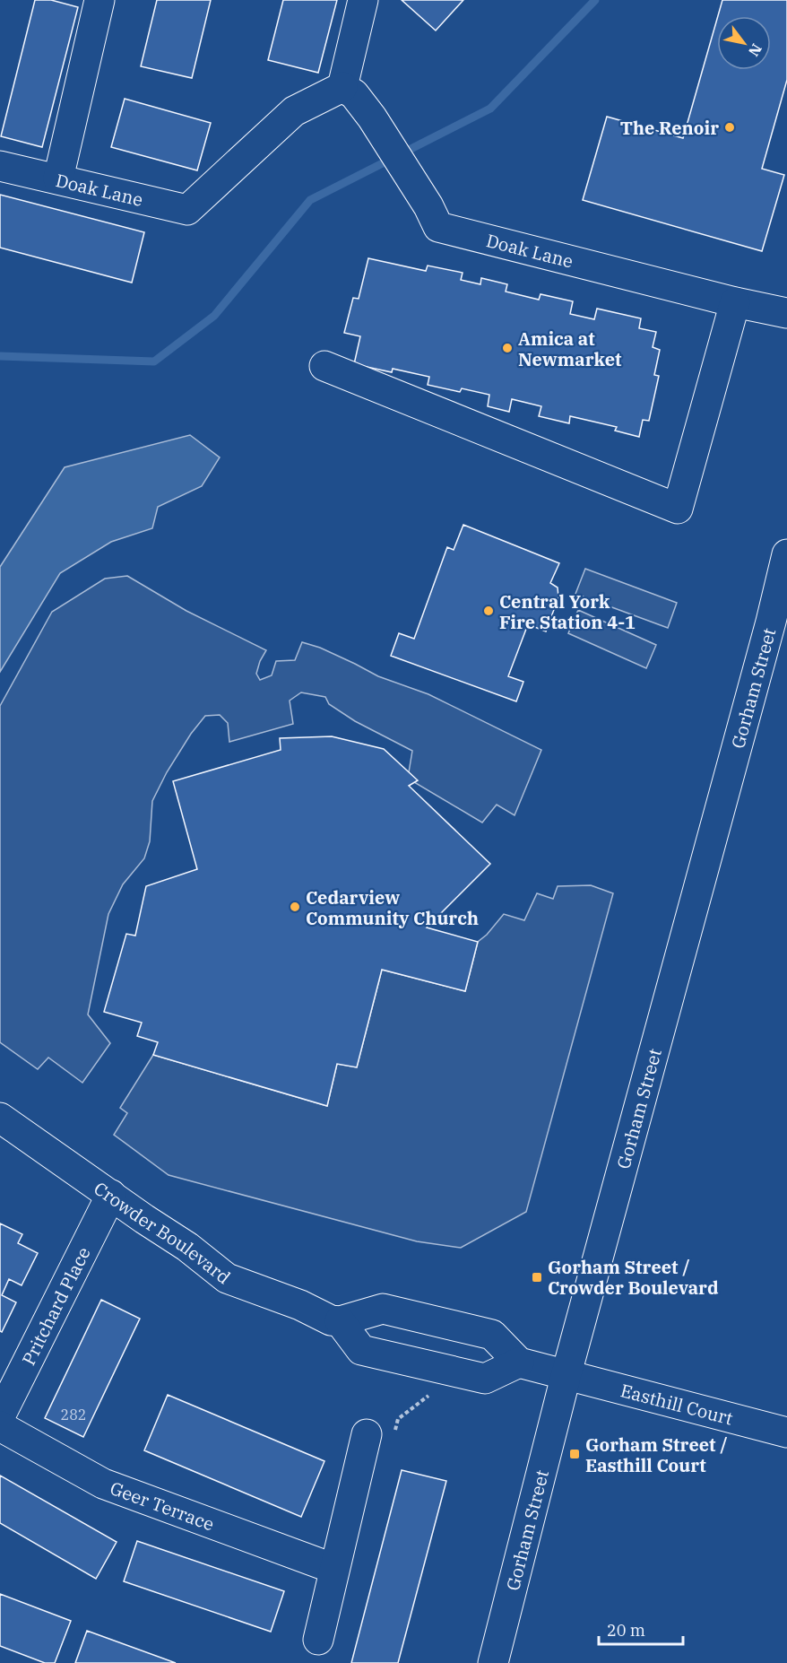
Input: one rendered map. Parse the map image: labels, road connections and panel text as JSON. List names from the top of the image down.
{
  "streets": {
    "street": [
      "Doak Lane",
      "Gorham Street",
      "Crowder Boulevard",
      "Pritchard Place",
      "Easthill Court",
      "Geer Terrace"
    ]
  },
  "crossings": [
    ["Gorham Street", "Easthill Court"],
    ["Crowder Boulevard", "Pritchard Place"]
  ],
  "places": {
    "other": [
      "The Renoir",
      "Amica at Newmarket",
      "Central York Fire Station 4-1",
      "Cedarview Community Church"
    ],
    "transit": ["Gorham Street / Crowder Boulevard", "Gorham Street / Easthill Court"]
  },
  "house_numbers": ["282"],
  "scale_bar": "20 m",
  "north": "bottom right"
}
